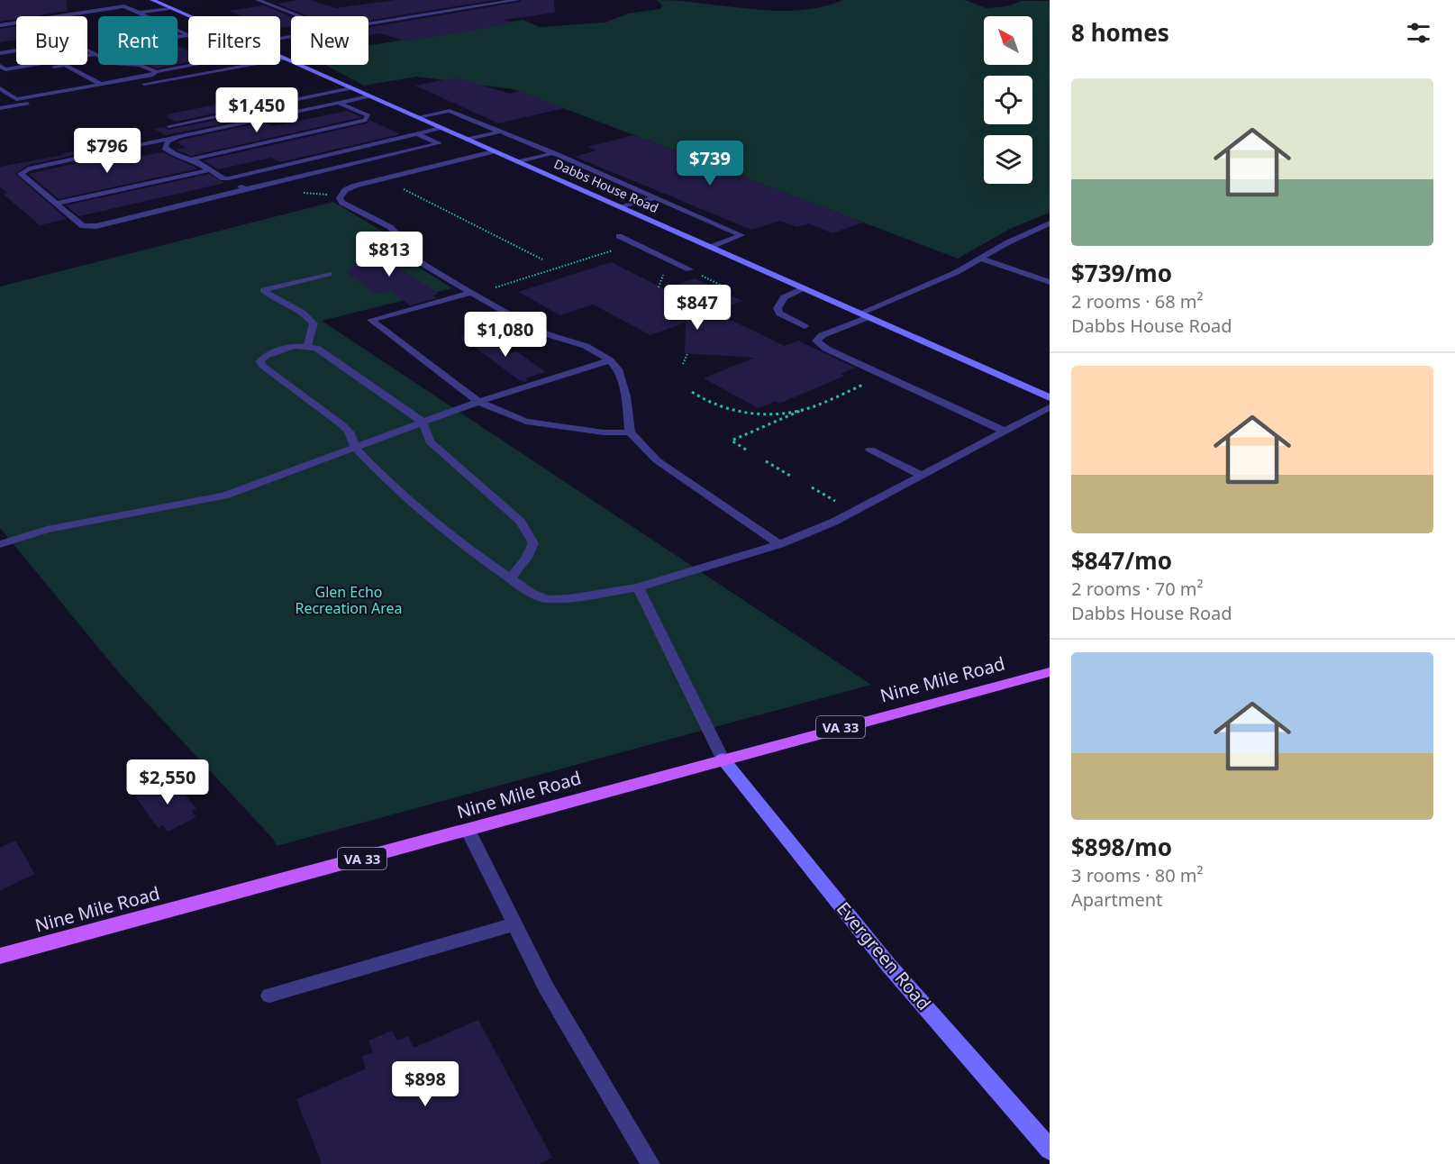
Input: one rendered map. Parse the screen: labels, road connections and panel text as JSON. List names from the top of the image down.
{
  "streets": {
    "main road": ["Nine Mile Road", "VA 33"],
    "street": ["Dabbs House Road", "Evergreen Road"]
  },
  "crossings": [
    ["Nine Mile Road", "Evergreen Road"]
  ],
  "parks": ["Glen Echo Recreation Area"],
  "north": "top left",
  "page": {
    "heading": "8 homes",
    "chip": [
      "Buy",
      "Rent",
      "Filters",
      "New"
    ],
    "list": [
      {
        "name": "$739/mo",
        "note": "2 rooms · 68 m² · Dabbs House Road"
      },
      {
        "name": "$847/mo",
        "note": "2 rooms · 70 m² · Dabbs House Road"
      },
      {
        "name": "$898/mo",
        "note": "3 rooms · 80 m² · Apartment"
      }
    ],
    "price": [
      "$1,450",
      "$796",
      "$739",
      "$813",
      "$847",
      "$1,080",
      "$2,550",
      "$898"
    ]
  }
}
